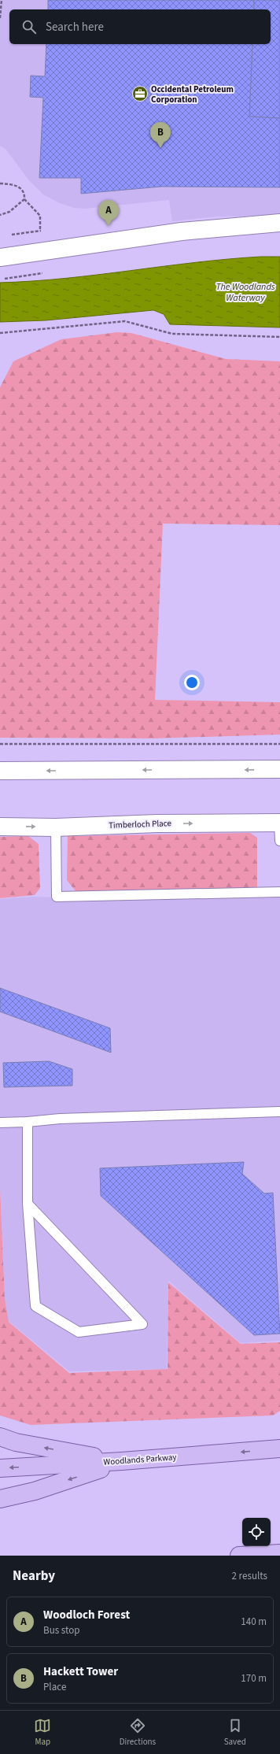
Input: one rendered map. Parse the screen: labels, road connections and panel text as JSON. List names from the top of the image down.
{
  "streets": {
    "main road": ["Woodlands Parkway"],
    "street": ["Timberloch Place"]
  },
  "water": ["The Woodlands Waterway"],
  "places": {
    "office": ["Occidental Petroleum Corporation"]
  },
  "page": {
    "search": "Search here",
    "pins": ["B", "A"],
    "heading": ["Nearby", "2 results"],
    "list": [
      {
        "mark": "A",
        "name": "Woodloch Forest",
        "note": "Bus stop",
        "value": "140 m"
      },
      {
        "mark": "B",
        "name": "Hackett Tower",
        "note": "Place",
        "value": "170 m"
      }
    ],
    "nav": ["Map", "Directions", "Saved"]
  }
}
